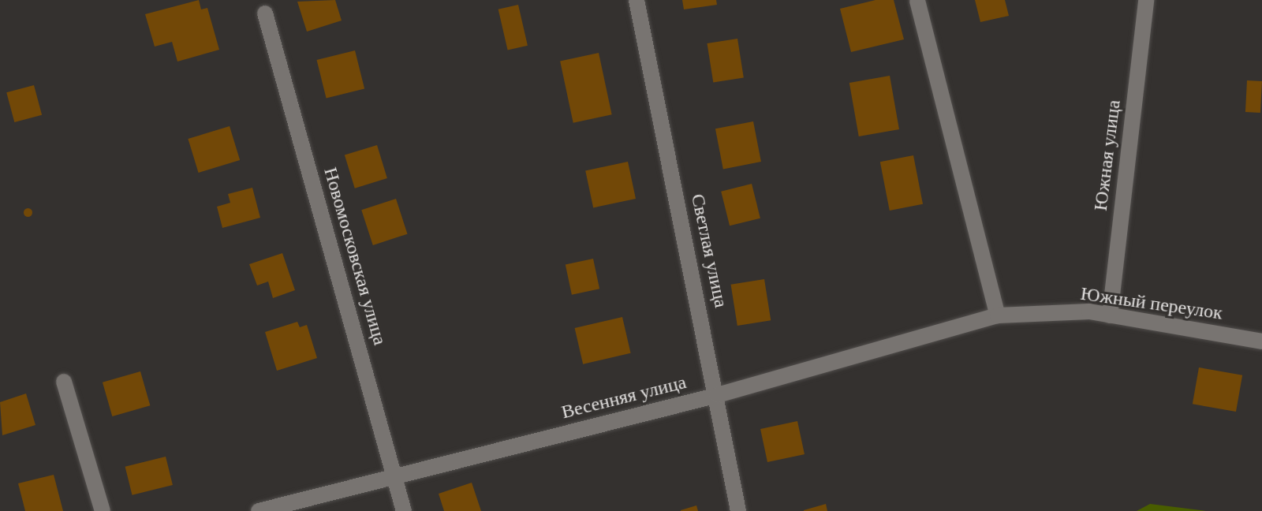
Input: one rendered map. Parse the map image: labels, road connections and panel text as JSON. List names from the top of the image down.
{
  "streets": {
    "street": [
      "Южная улица",
      "Светлая улица",
      "Новомосковская улица",
      "Южный переулок",
      "Весенняя улица"
    ]
  },
  "crossings": [
    ["Южная улица", "Южный переулок"],
    ["Светлая улица", "Весенняя улица"],
    ["Новомосковская улица", "Весенняя улица"],
    ["Южный переулок", "Весенняя улица"]
  ]
}
